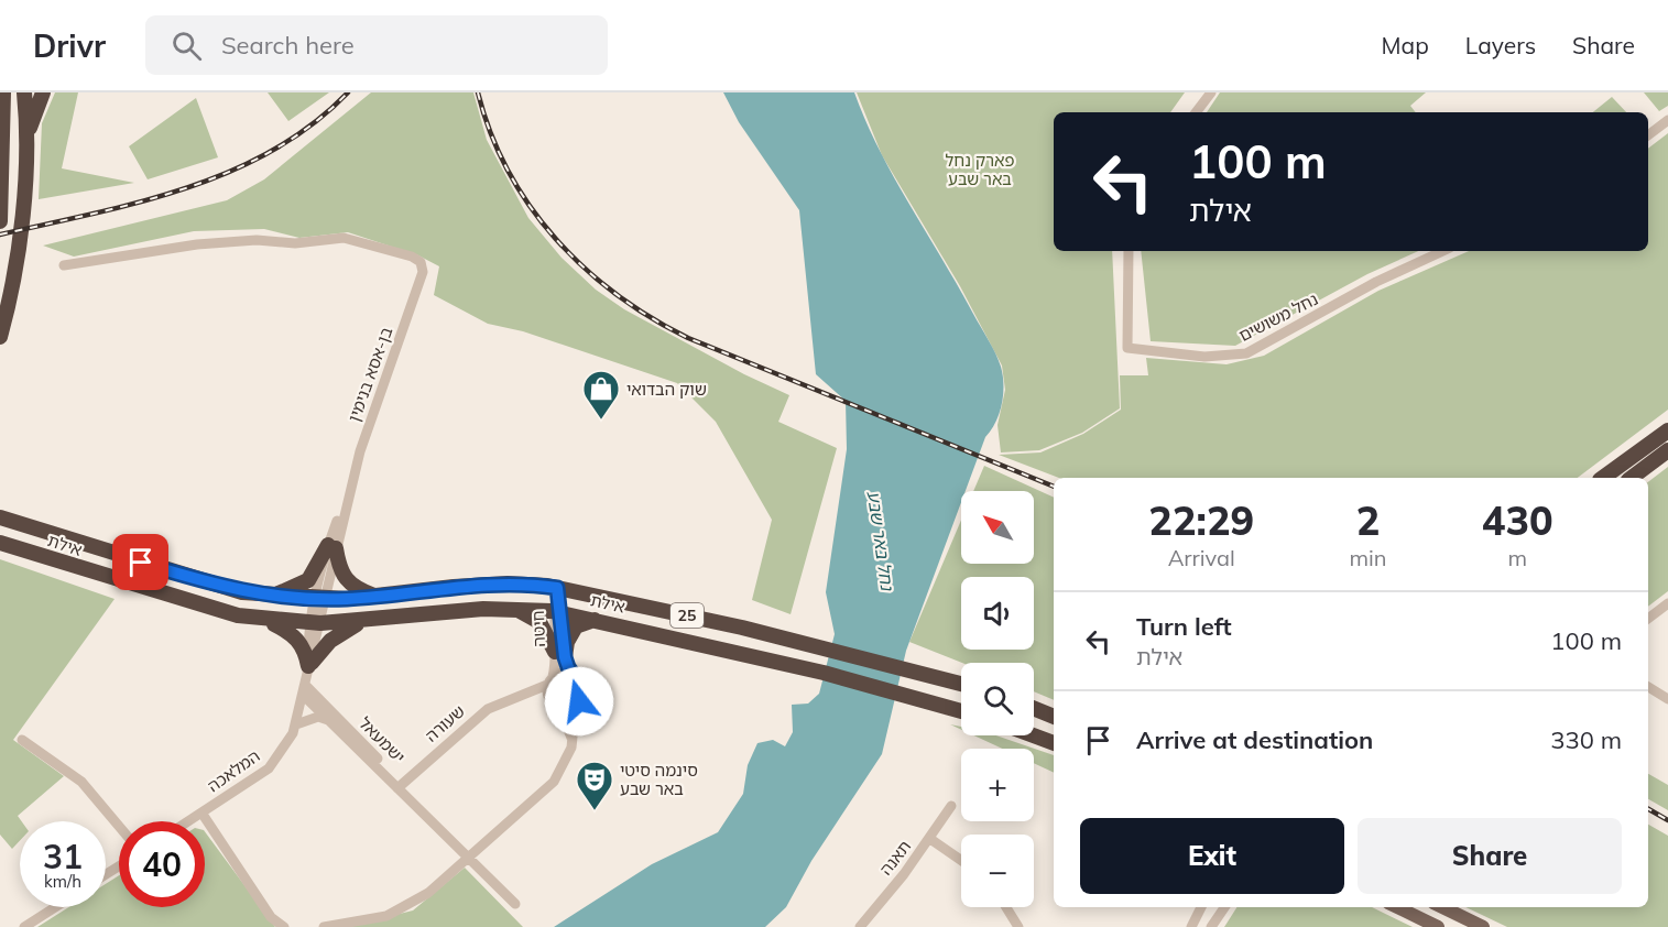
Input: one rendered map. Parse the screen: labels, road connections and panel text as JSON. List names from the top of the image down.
{
  "streets": {
    "highway": ["אילת", "25"],
    "street": [
      "נחל משושים",
      "בן-אסא בנימין",
      "חיטה",
      "שעורה",
      "ישמעאל",
      "המלאכה",
      "תאנה"
    ]
  },
  "crossings": [
    ["בן-אסא בנימין", "אילת"],
    ["בן-אסא בנימין", "המלאכה"],
    ["אילת", "חיטה"],
    ["אילת", "המלאכה"],
    ["חיטה", "שעורה"],
    ["חיטה", "ישמעאל"],
    ["שעורה", "ישמעאל"],
    ["ישמעאל", "המלאכה"]
  ],
  "water": ["נחל באר שבע"],
  "parks": ["פארק נחל באר שבע"],
  "places": {
    "shop": ["שוק הבדואי"],
    "theatre": ["סינמה סיטי באר שבע"]
  },
  "north": "top left",
  "page": {
    "header": "Drivr",
    "search": "Search here",
    "nav": ["Map", "Layers", "Share"],
    "turn": ["100 m", "אילת"],
    "eta": [
      "22:29",
      "Arrival",
      "2",
      "min",
      "430",
      "m"
    ],
    "map_buttons": ["+", "−"],
    "list": [
      {
        "name": "Turn left",
        "note": "אילת",
        "value": "100 m"
      },
      {
        "name": "Arrive at destination",
        "value": "330 m"
      }
    ],
    "buttons": ["Exit", "Share"],
    "speed": "31 km/h",
    "limit": "40"
  }
}
